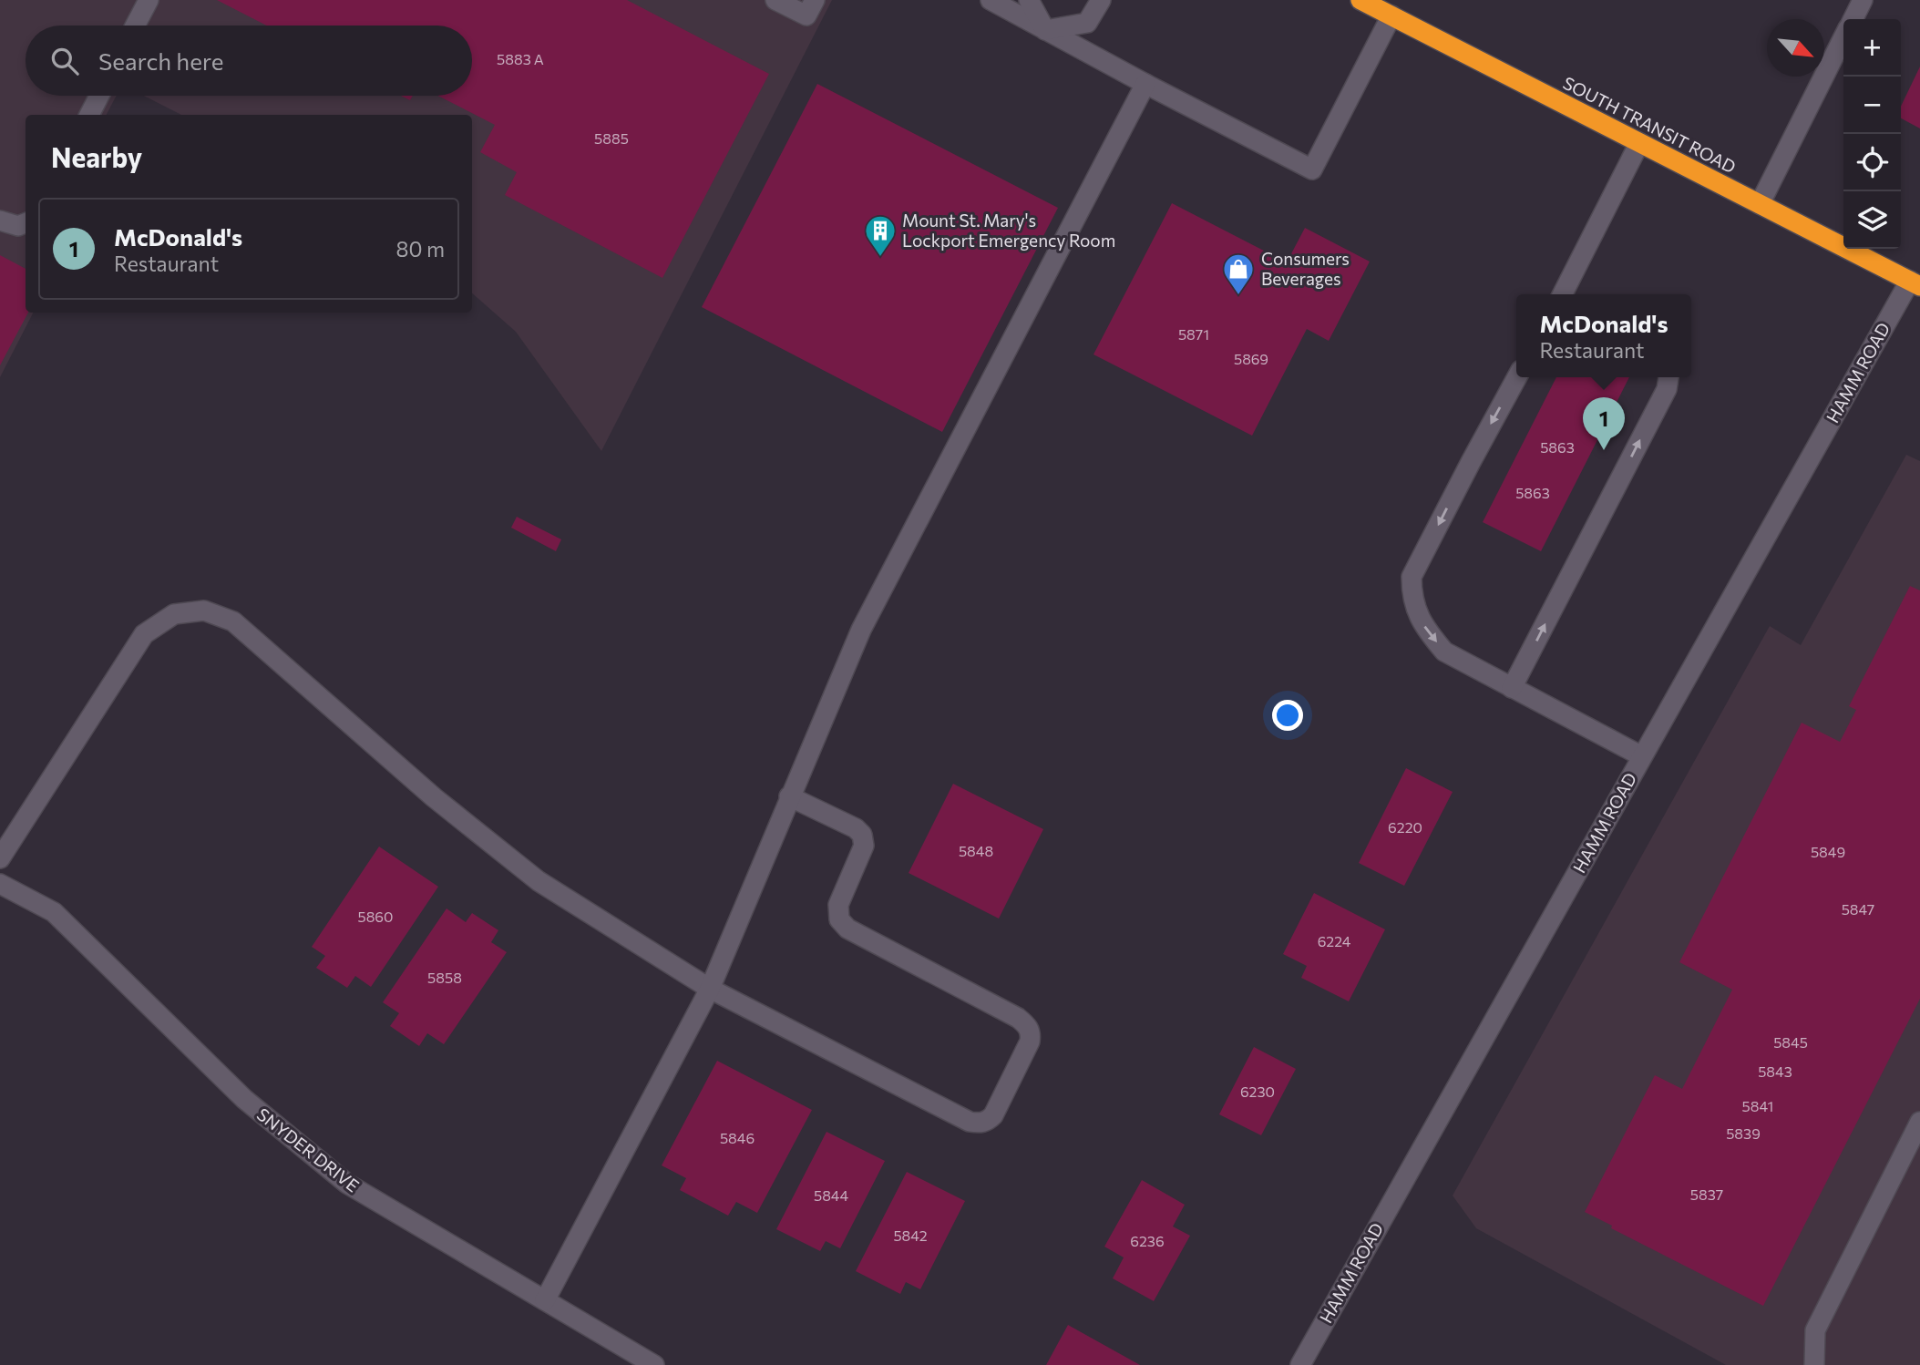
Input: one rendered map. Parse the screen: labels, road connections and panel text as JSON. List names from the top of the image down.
{
  "streets": {
    "highway": ["SOUTH TRANSIT ROAD"],
    "street": ["HAMM ROAD", "SNYDER DRIVE"]
  },
  "crossings": [
    ["SOUTH TRANSIT ROAD", "HAMM ROAD"]
  ],
  "places": {
    "building": ["Mount St. Mary's Lockport Emergency Room"],
    "shop": ["Consumers Beverages"]
  },
  "house_numbers": [
    "5883 A",
    "5885",
    "5871",
    "5869",
    "5863",
    "5863",
    "6220",
    "5848",
    "5849",
    "5847",
    "5860",
    "6224",
    "5858",
    "5845",
    "5843",
    "6230",
    "5841",
    "5839",
    "5846",
    "5837",
    "5844",
    "5842",
    "6236"
  ],
  "north": "bottom right",
  "page": {
    "map_buttons": ["+", "−"],
    "search": "Search here",
    "heading": "Nearby",
    "list": [
      {
        "mark": "1",
        "name": "McDonald's",
        "note": "Restaurant",
        "value": "80 m"
      }
    ],
    "popup": ["McDonald's", "Restaurant"],
    "pins": "1"
  }
}
